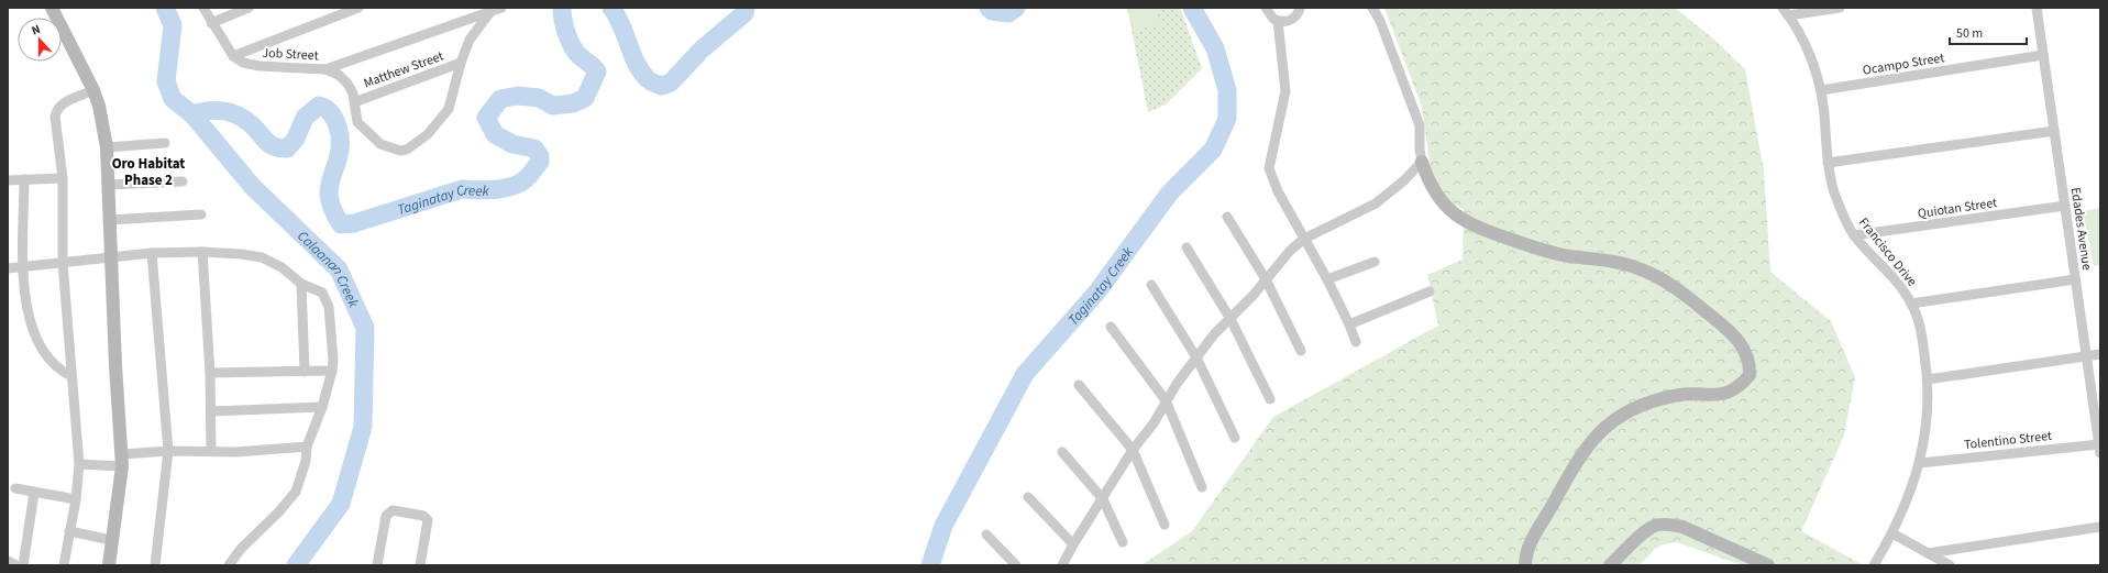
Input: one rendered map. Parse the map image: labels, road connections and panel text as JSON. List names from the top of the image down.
{
  "streets": {
    "street": [
      "Job Street",
      "Ocampo Street",
      "Matthew Street",
      "Quiotan Street",
      "Edades Avenue",
      "Francisco Drive",
      "Tolentino Street"
    ]
  },
  "crossings": [
    ["Job Street", "Matthew Street"],
    ["Ocampo Street", "Edades Avenue"],
    ["Ocampo Street", "Francisco Drive"],
    ["Quiotan Street", "Edades Avenue"],
    ["Quiotan Street", "Francisco Drive"],
    ["Edades Avenue", "Tolentino Street"],
    ["Francisco Drive", "Tolentino Street"]
  ],
  "districts": ["Oro Habitat Phase 2"],
  "water": ["Taginatay Creek", "Calaanan Creek"],
  "scale_bar": "50 m",
  "north": "top"
}
